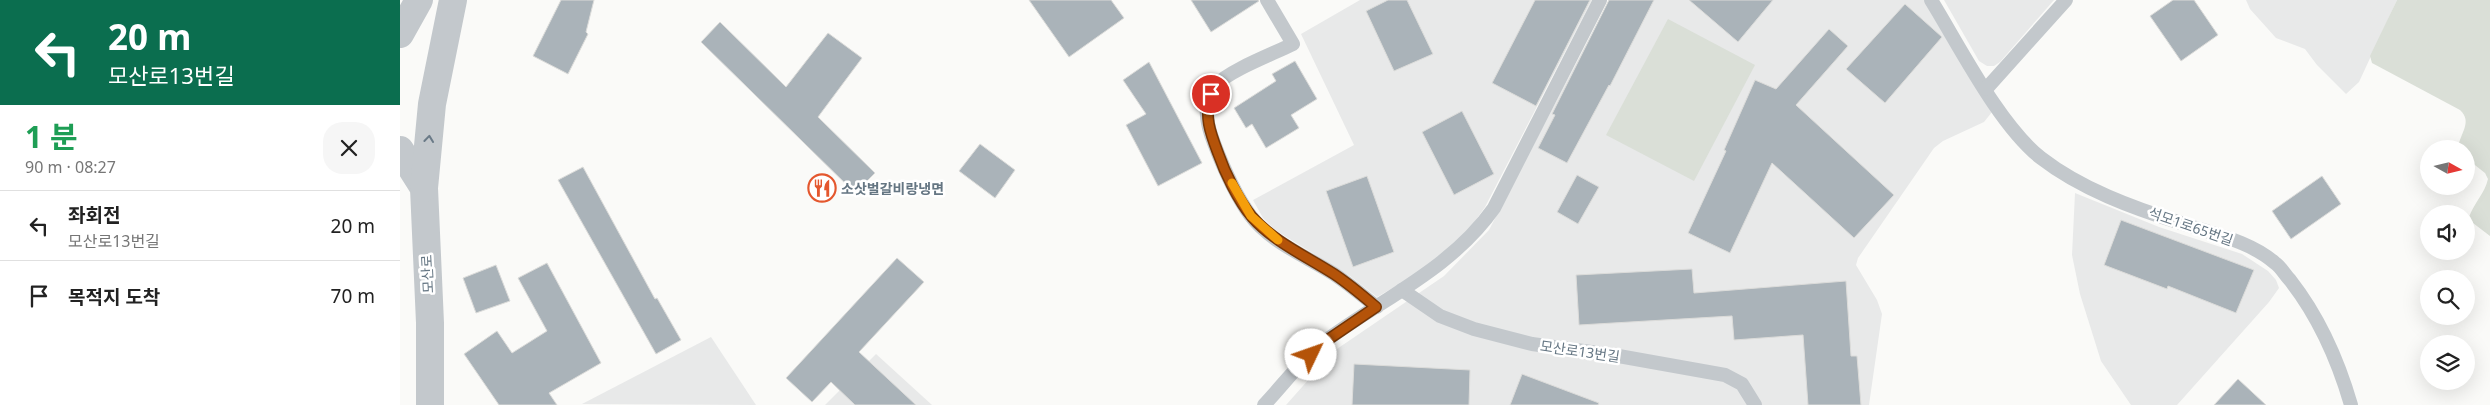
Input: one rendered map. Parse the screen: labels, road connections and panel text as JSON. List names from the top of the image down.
{
  "streets": {
    "street": ["모산로"],
    "lane": ["석모1로65번길", "모산로13번길"]
  },
  "places": {
    "restaurant": ["소삿벌갈비랑냉면"]
  },
  "north": "right",
  "page": {
    "turn": ["20 m", "모산로13번길"],
    "heading": ["1 분", "90 m · 08:27"],
    "list": [
      {
        "name": "좌회전",
        "note": "모산로13번길",
        "value": "20 m"
      },
      {
        "name": "목적지 도착",
        "value": "70 m"
      }
    ]
  }
}
